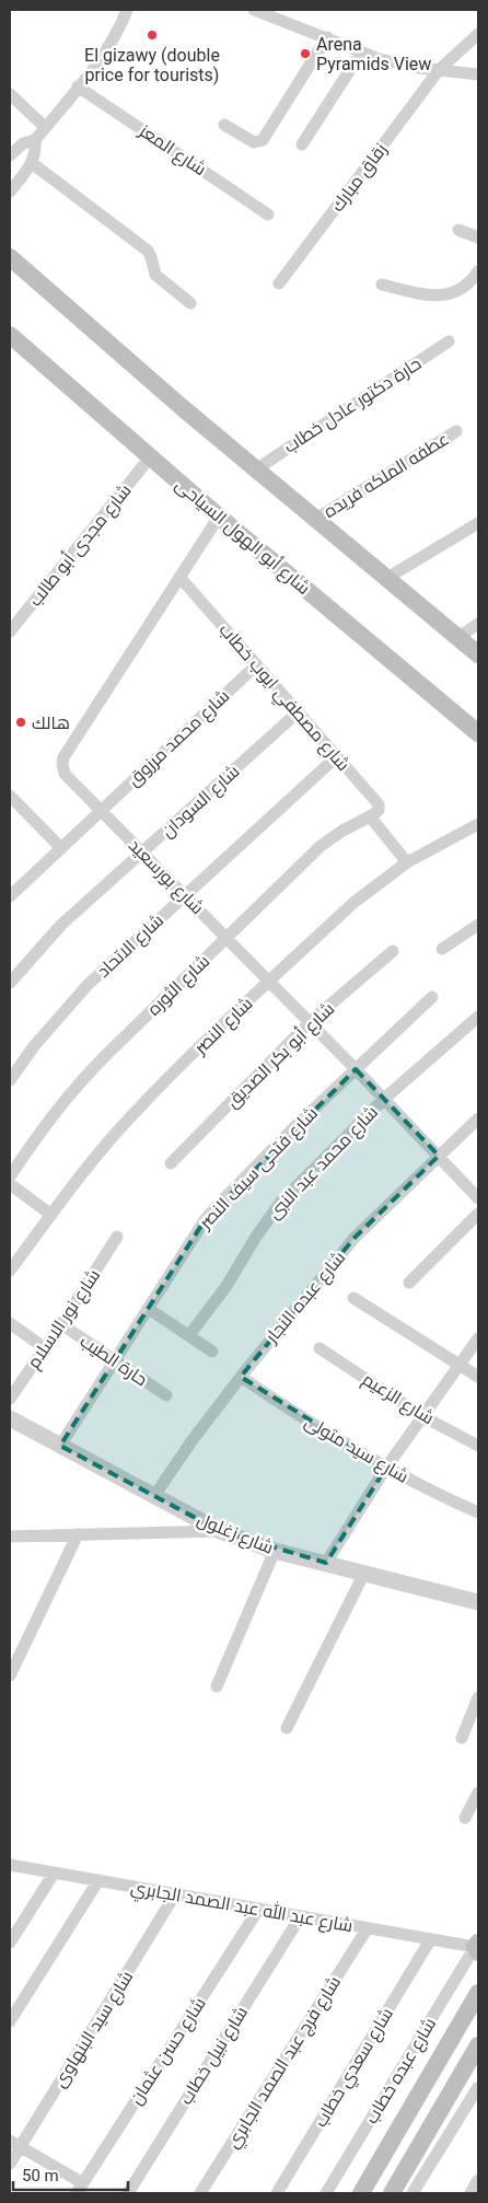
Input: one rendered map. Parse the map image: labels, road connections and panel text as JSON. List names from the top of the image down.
{
  "streets": {
    "main road": ["شارع أبو الهول السياحى"],
    "street": [
      "شارع المعز",
      "زقاق مبارك",
      "حارة دكتور عادل خطاب",
      "عطفه الملكه فريده",
      "شارع مجدى أبو طالب",
      "شارع مصطفي ايوب خطاب",
      "شارع محمد مرزوق",
      "شارع السودان",
      "شارع بورسعيد",
      "شارع الاتحاد",
      "شارع الثوره",
      "شارع النصر",
      "شارع أبو بكر الصديق",
      "شارع محمد عبد النبى",
      "شارع فتحى سيف النصر",
      "شارع عبده النجار",
      "شارع نور الاسلام",
      "حارة الطيب",
      "شارع الزعيم",
      "شارع سيد متولى",
      "شارع زغلول",
      "شارع عبد الله عبد الصمد الجابري",
      "شارع سيد البنهاوى",
      "شارع حسن عثمان",
      "شارع نبيل خطاب",
      "شارع فرج عبد الصمد الجابري",
      "شارع سعدي خطاب",
      "شارع عبده خطاب"
    ]
  },
  "crossings": [
    ["شارع أبو الهول السياحى", "شارع مجدى أبو طالب"],
    ["شارع أبو الهول السياحى", "شارع بورسعيد"],
    ["شارع مصطفي ايوب خطاب", "شارع محمد مرزوق"],
    ["شارع مصطفي ايوب خطاب", "شارع السودان"],
    ["شارع مصطفي ايوب خطاب", "شارع بورسعيد"],
    ["شارع مصطفي ايوب خطاب", "شارع الاتحاد"],
    ["شارع مصطفي ايوب خطاب", "شارع الثوره"],
    ["شارع محمد مرزوق", "شارع بورسعيد"],
    ["شارع السودان", "شارع بورسعيد"],
    ["شارع بورسعيد", "شارع الاتحاد"],
    ["شارع بورسعيد", "شارع الثوره"],
    ["شارع بورسعيد", "شارع النصر"],
    ["شارع بورسعيد", "شارع أبو بكر الصديق"],
    ["شارع بورسعيد", "شارع محمد عبد النبى"],
    ["شارع بورسعيد", "شارع فتحى سيف النصر"],
    ["شارع بورسعيد", "شارع عبده النجار"],
    ["شارع فتحى سيف النصر", "حارة الطيب"],
    ["شارع فتحى سيف النصر", "شارع زغلول"],
    ["شارع عبده النجار", "شارع سيد متولى"],
    ["شارع عبده النجار", "شارع زغلول"],
    ["شارع نور الاسلام", "حارة الطيب"],
    ["شارع عبد الله عبد الصمد الجابري", "شارع سيد البنهاوى"],
    ["شارع عبد الله عبد الصمد الجابري", "شارع حسن عثمان"],
    ["شارع عبد الله عبد الصمد الجابري", "شارع نبيل خطاب"],
    ["شارع عبد الله عبد الصمد الجابري", "شارع فرج عبد الصمد الجابري"],
    ["شارع عبد الله عبد الصمد الجابري", "شارع سعدي خطاب"],
    ["شارع عبد الله عبد الصمد الجابري", "شارع عبده خطاب"]
  ],
  "places": ["El gizawy (double price for tourists)", "Arena Pyramids View", "هالك"],
  "scale_bar": "50 m"
}
